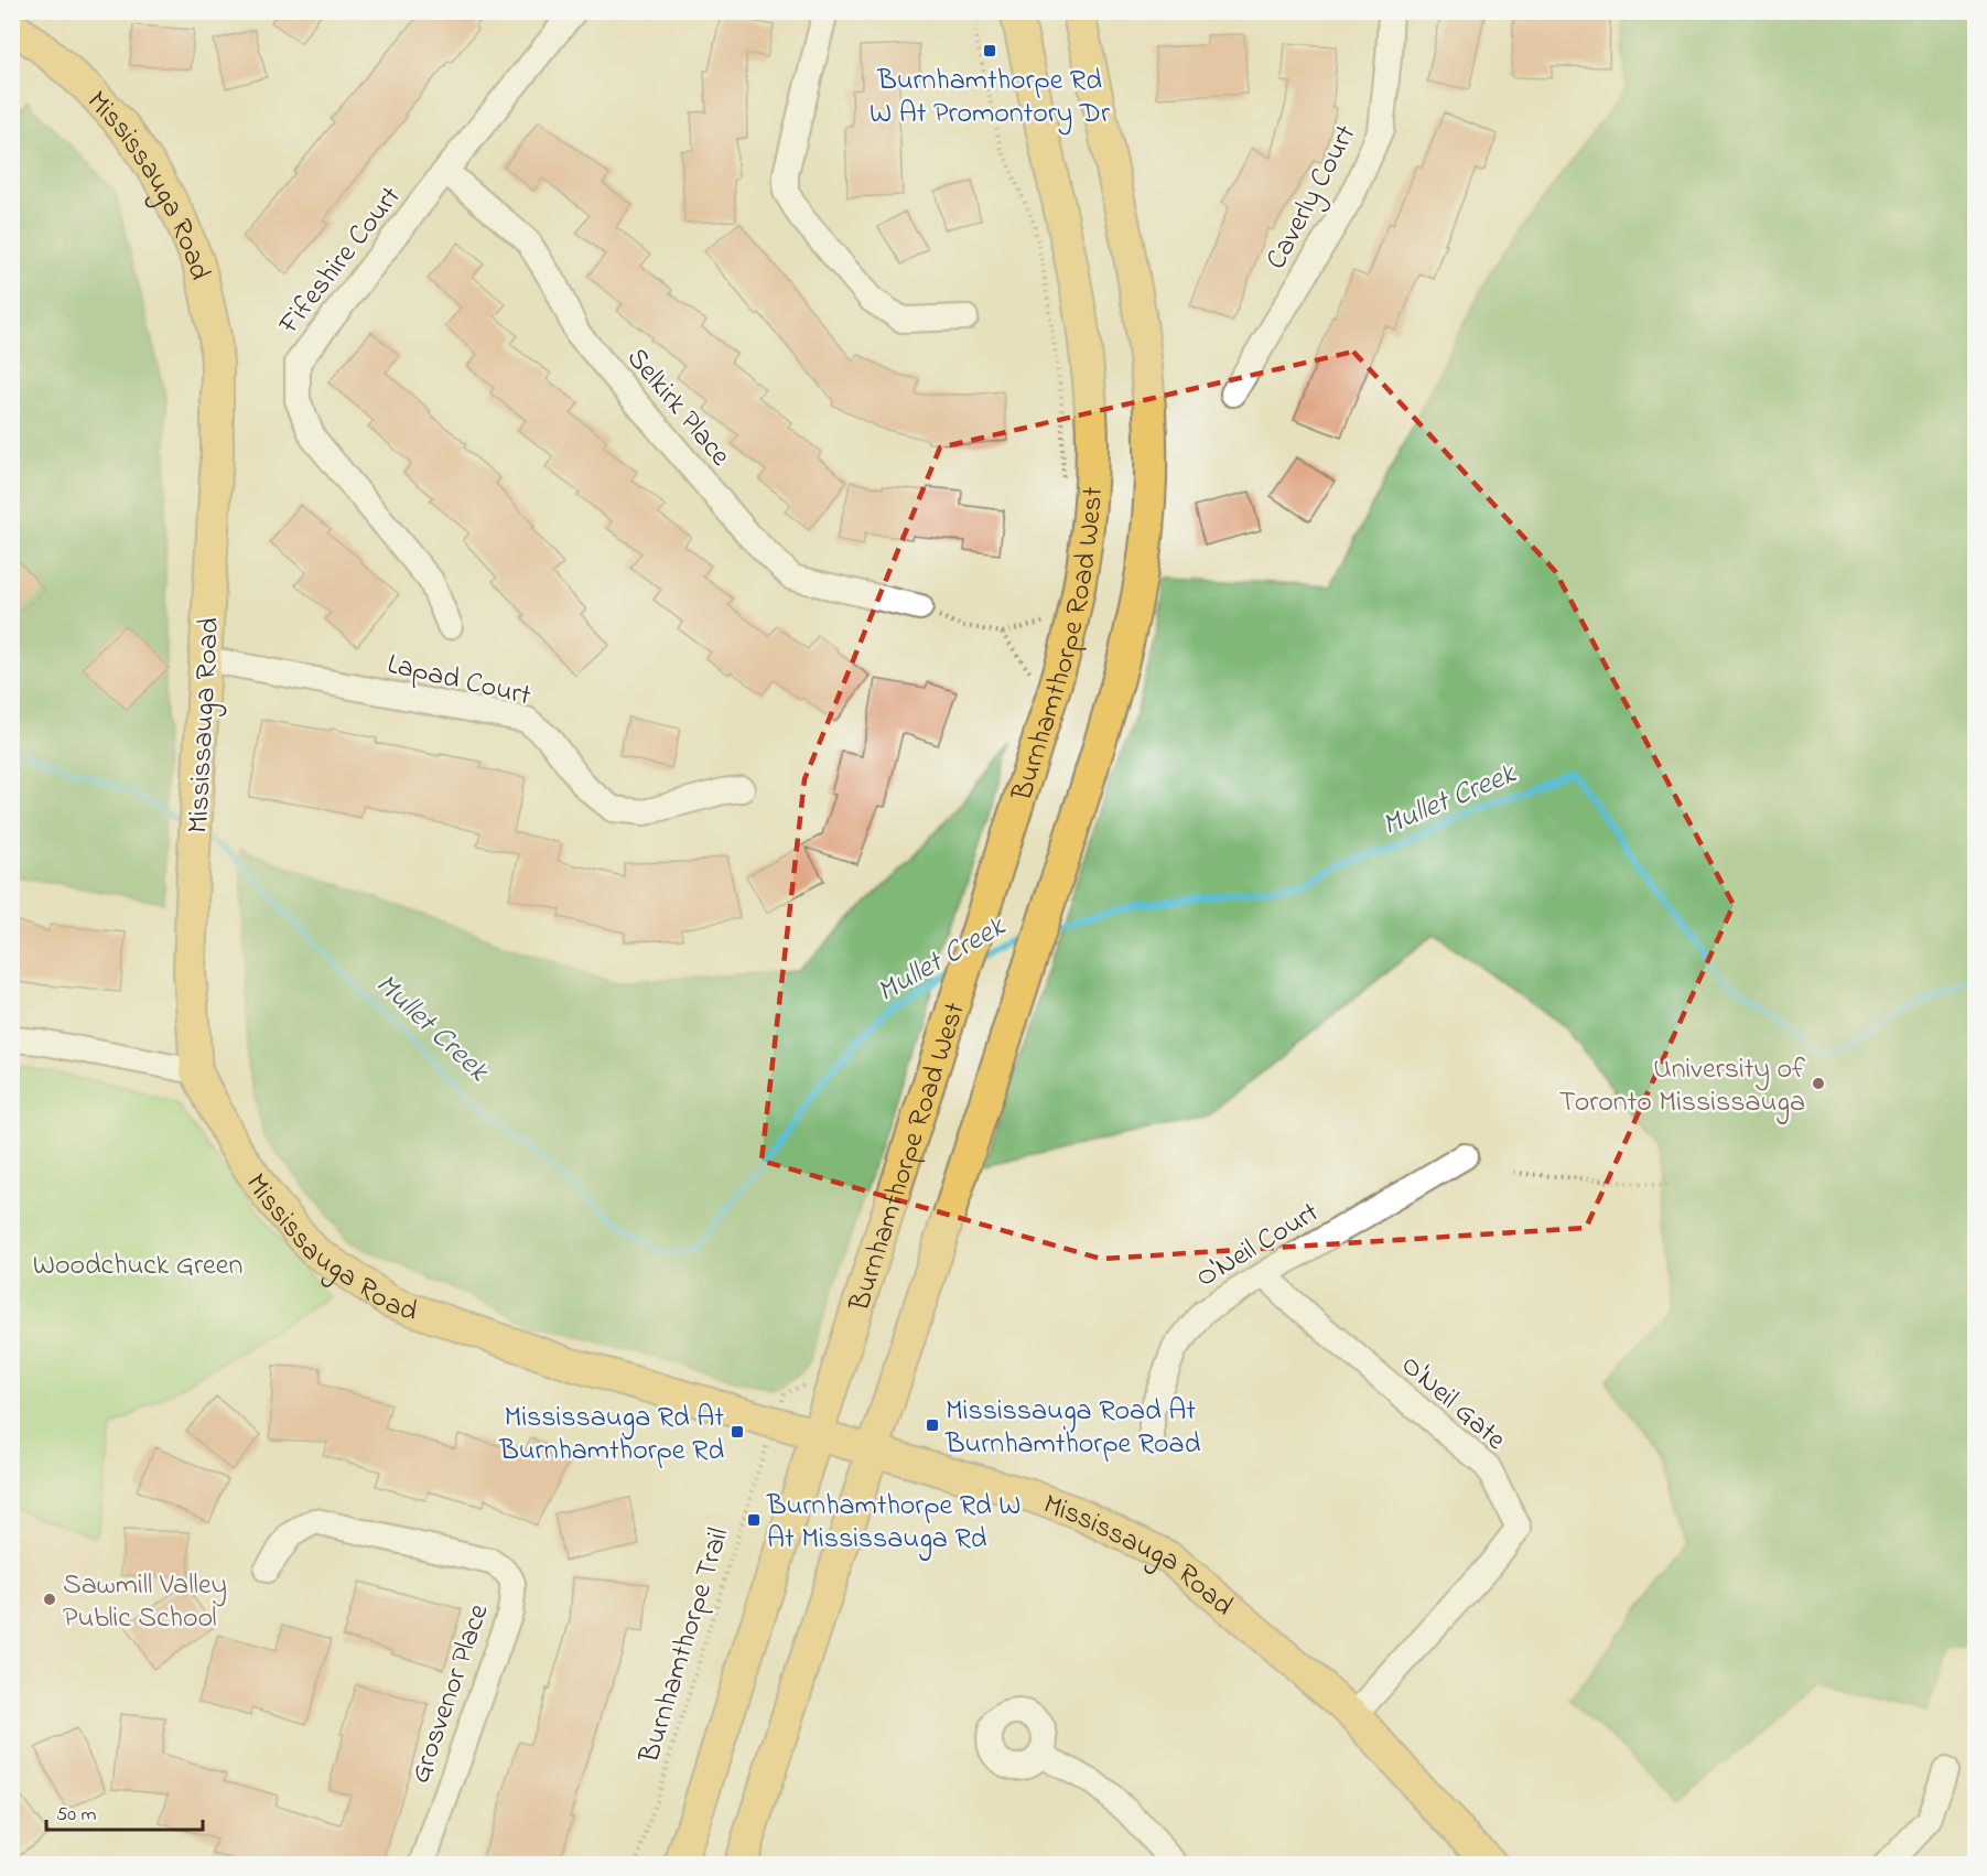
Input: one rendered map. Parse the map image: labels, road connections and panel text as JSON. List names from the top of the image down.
{
  "streets": {
    "main road": ["Mississauga Road", "Burnhamthorpe Road West"],
    "street": [
      "Caverly Court",
      "Fifeshire Court",
      "Selkirk Place",
      "Lapad Court",
      "O'Neil Court",
      "O'Neil Gate",
      "Grosvenor Place"
    ],
    "path": ["Burnhamthorpe Trail"]
  },
  "crossings": [
    ["Mississauga Road", "Burnhamthorpe Road West"],
    ["Mississauga Road", "Lapad Court"],
    ["Mississauga Road", "O'Neil Gate"],
    ["Fifeshire Court", "Selkirk Place"],
    ["O'Neil Court", "O'Neil Gate"]
  ],
  "water": ["Mullet Creek"],
  "parks": ["Woodchuck Green"],
  "places": {
    "transit": [
      "Burnhamthorpe Rd W At Promontory Dr",
      "Mississauga Road At Burnhamthorpe Road",
      "Mississauga Rd At Burnhamthorpe Rd",
      "Burnhamthorpe Rd W At Mississauga Rd"
    ],
    "other": ["University of Toronto Mississauga", "Sawmill Valley Public School"]
  },
  "scale_bar": "50 m"
}
